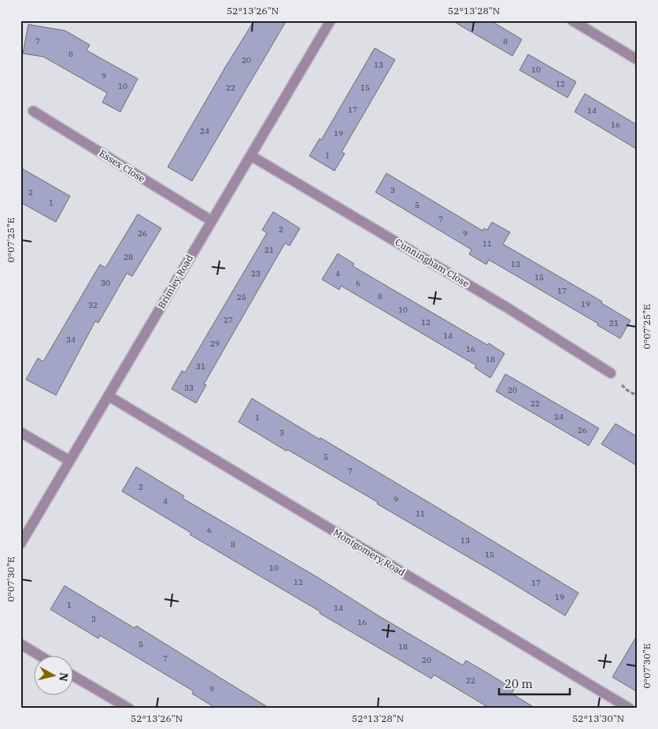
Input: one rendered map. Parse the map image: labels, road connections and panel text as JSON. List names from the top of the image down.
{
  "streets": {
    "street": [
      "Essex Close",
      "Cunningham Close",
      "Brimley Road",
      "Montgomery Road"
    ]
  },
  "crossings": [
    ["Essex Close", "Brimley Road"],
    ["Cunningham Close", "Brimley Road"],
    ["Brimley Road", "Montgomery Road"]
  ],
  "house_numbers": [
    "7",
    "8",
    "8",
    "20",
    "13",
    "10",
    "9",
    "12",
    "10",
    "22",
    "15",
    "17",
    "14",
    "16",
    "24",
    "19",
    "1",
    "3",
    "2",
    "1",
    "5",
    "7",
    "2",
    "26",
    "9",
    "11",
    "21",
    "28",
    "13",
    "23",
    "4",
    "15",
    "30",
    "6",
    "17",
    "8",
    "25",
    "19",
    "32",
    "10",
    "27",
    "12",
    "21",
    "14",
    "34",
    "29",
    "16",
    "18",
    "31",
    "33",
    "20",
    "22",
    "24",
    "1",
    "26",
    "3",
    "5",
    "7",
    "2",
    "9",
    "4",
    "11",
    "6",
    "13",
    "8",
    "15",
    "10",
    "12",
    "17",
    "19",
    "1",
    "14",
    "3",
    "16",
    "5",
    "18",
    "7",
    "20",
    "22",
    "9"
  ],
  "scale_bar": "20 m",
  "north": "right",
  "coordinates": [
    "52°13'26\"N",
    "52°13'28\"N",
    "0°07'25\"E",
    "0°07'30\"E",
    "52°13'30\"N"
  ]
}
